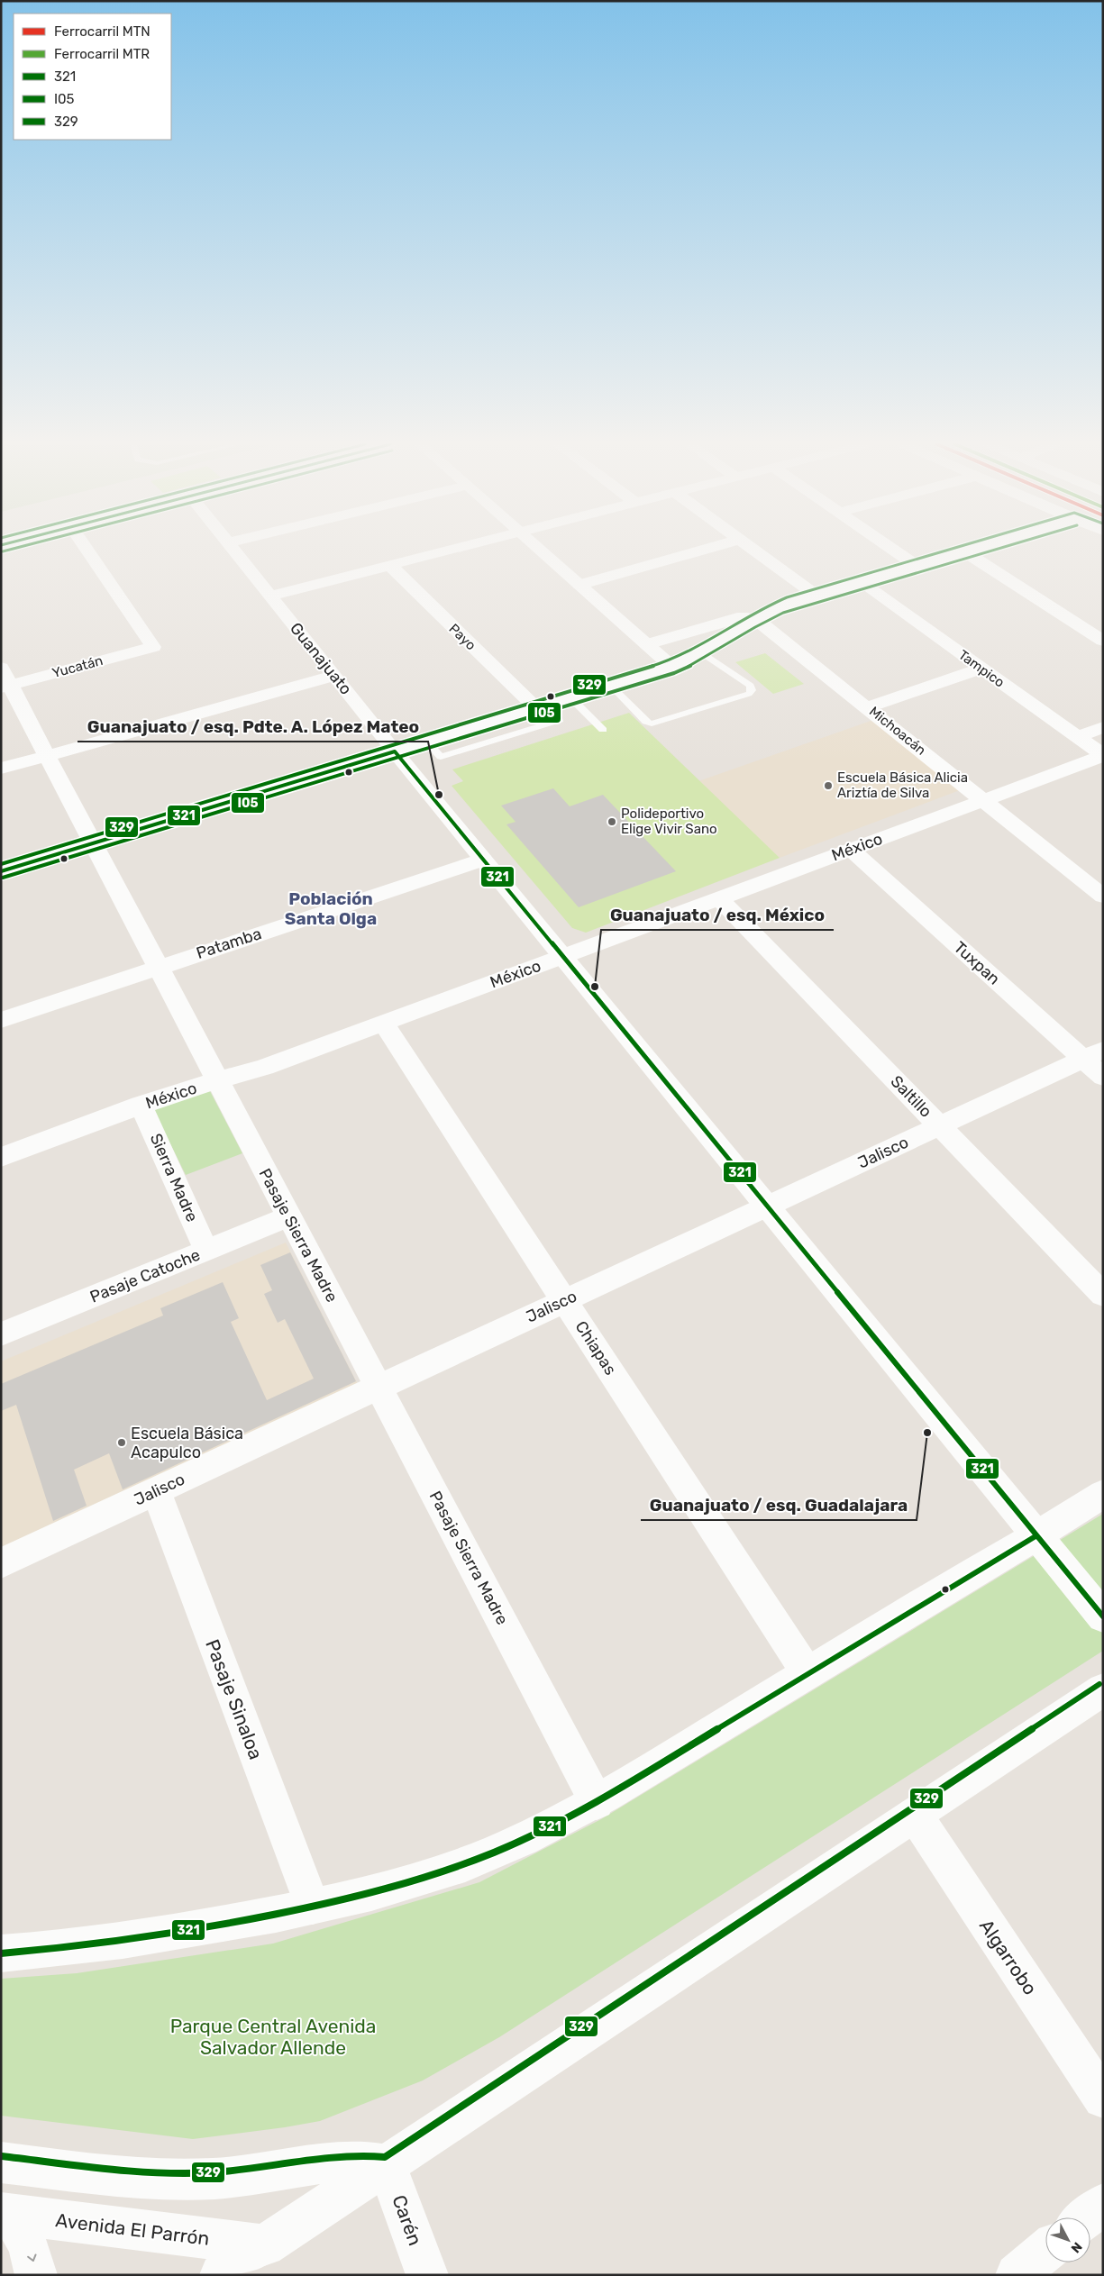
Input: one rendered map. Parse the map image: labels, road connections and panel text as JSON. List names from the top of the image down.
{
  "streets": {
    "street": [
      "Payo",
      "Guanajuato",
      "Yucatán",
      "Tampico",
      "Michoacán",
      "México",
      "Patamba",
      "Tuxpan",
      "Saltillo",
      "Jalisco",
      "Sierra Madre",
      "Pasaje Sierra Madre",
      "Pasaje Catoche",
      "Chiapas",
      "Pasaje Sinaloa",
      "Algarrobo",
      "Carén",
      "Avenida El Parrón"
    ]
  },
  "crossings": [
    ["Guanajuato", "México"],
    ["Guanajuato", "Patamba"],
    ["Guanajuato", "Jalisco"],
    ["Yucatán", "Pasaje Sierra Madre"],
    ["Tampico", "México"],
    ["Michoacán", "México"],
    ["México", "Tuxpan"],
    ["México", "Saltillo"],
    ["México", "Sierra Madre"],
    ["México", "Pasaje Sierra Madre"],
    ["México", "Chiapas"],
    ["Patamba", "Pasaje Sierra Madre"],
    ["Tuxpan", "Jalisco"],
    ["Saltillo", "Jalisco"],
    ["Jalisco", "Pasaje Sierra Madre"],
    ["Jalisco", "Chiapas"],
    ["Jalisco", "Pasaje Sinaloa"],
    ["Sierra Madre", "Pasaje Catoche"],
    ["Pasaje Sierra Madre", "Pasaje Catoche"]
  ],
  "districts": ["Población Santa Olga"],
  "parks": ["Parque Central Avenida Salvador Allende"],
  "places": [
    "Escuela Básica Alicia Ariztía de Silva",
    "Guanajuato / esq. Pdte. A. López Mateo",
    "Polideportivo Elige Vivir Sano",
    "Guanajuato / esq. México",
    "Guanajuato / esq. Guadalajara",
    "Escuela Básica Acapulco"
  ],
  "lines": ["transit line I05", "transit line 329", "transit line 321"],
  "legend": [
    "Ferrocarril MTN",
    "Ferrocarril MTR",
    "321",
    "I05",
    "329"
  ],
  "north": "bottom right"
}
